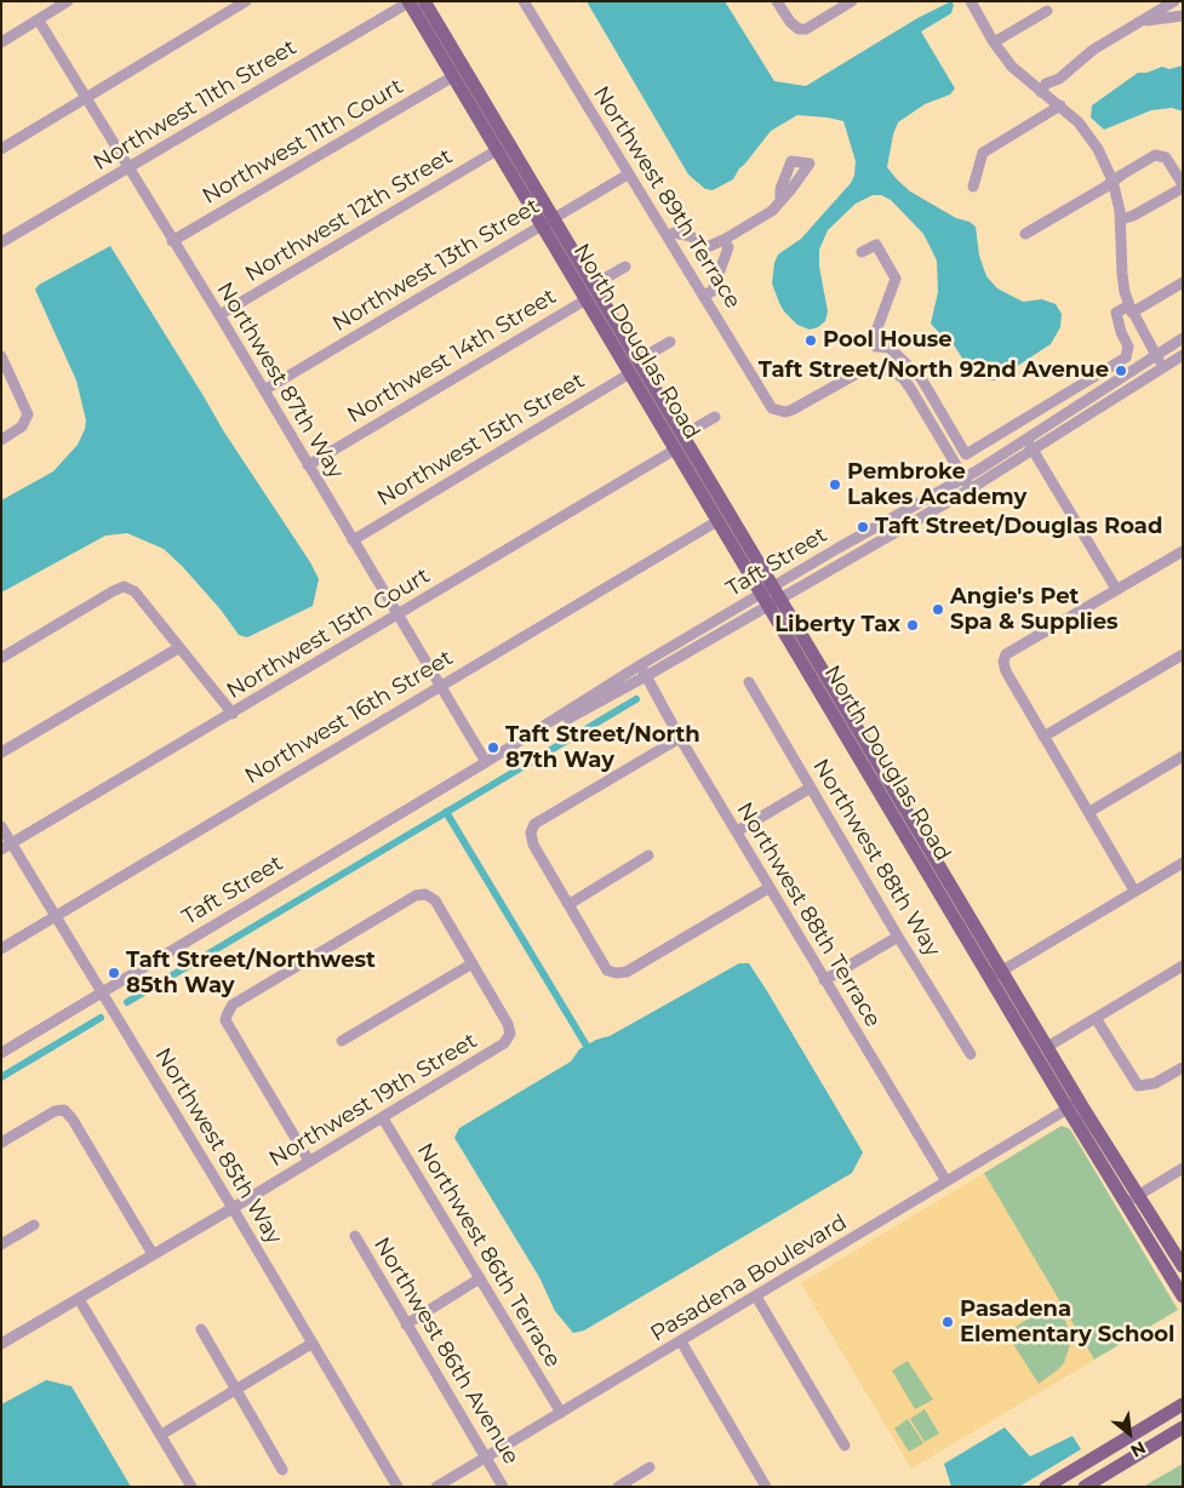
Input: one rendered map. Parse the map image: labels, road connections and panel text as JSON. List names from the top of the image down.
{
  "streets": {
    "main road": ["North Douglas Road"],
    "street": [
      "Northwest 11th Street",
      "Northwest 11th Court",
      "Northwest 89th Terrace",
      "Northwest 12th Street",
      "Northwest 13th Street",
      "Northwest 14th Street",
      "Northwest 87th Way",
      "Northwest 15th Street",
      "Taft Street",
      "Northwest 15th Court",
      "Northwest 16th Street",
      "Northwest 88th Way",
      "Northwest 88th Terrace",
      "Northwest 19th Street",
      "Northwest 85th Way",
      "Northwest 86th Terrace",
      "Pasadena Boulevard",
      "Northwest 86th Avenue"
    ]
  },
  "crossings": [
    ["Northwest 11th Street", "North Douglas Road"],
    ["Northwest 11th Street", "Northwest 87th Way"],
    ["Northwest 11th Court", "North Douglas Road"],
    ["Northwest 11th Court", "Northwest 87th Way"],
    ["Northwest 89th Terrace", "Northwest 13th Street"],
    ["Northwest 12th Street", "North Douglas Road"],
    ["Northwest 12th Street", "Northwest 87th Way"],
    ["Northwest 13th Street", "North Douglas Road"],
    ["Northwest 13th Street", "Northwest 87th Way"],
    ["North Douglas Road", "Northwest 14th Street"],
    ["North Douglas Road", "Northwest 15th Street"],
    ["North Douglas Road", "Taft Street"],
    ["North Douglas Road", "Northwest 15th Court"],
    ["North Douglas Road", "Northwest 16th Street"],
    ["North Douglas Road", "Pasadena Boulevard"],
    ["Northwest 14th Street", "Northwest 87th Way"],
    ["Northwest 87th Way", "Northwest 15th Street"],
    ["Northwest 87th Way", "Taft Street"],
    ["Northwest 87th Way", "Northwest 15th Court"],
    ["Northwest 87th Way", "Northwest 16th Street"],
    ["Taft Street", "Northwest 88th Terrace"],
    ["Taft Street", "Northwest 85th Way"],
    ["Northwest 15th Court", "Northwest 85th Way"],
    ["Northwest 16th Street", "Northwest 85th Way"],
    ["Northwest 88th Terrace", "Pasadena Boulevard"],
    ["Northwest 19th Street", "Northwest 85th Way"],
    ["Northwest 19th Street", "Northwest 86th Terrace"],
    ["Northwest 86th Terrace", "Pasadena Boulevard"],
    ["Pasadena Boulevard", "Northwest 86th Avenue"]
  ],
  "places": [
    "Pool House",
    "Taft Street/North 92nd Avenue",
    "Pembroke Lakes Academy",
    "Taft Street/Douglas Road",
    "Angie's Pet Spa & Supplies",
    "Liberty Tax",
    "Taft Street/North 87th Way",
    "Taft Street/Northwest 85th Way",
    "Pasadena Elementary School"
  ],
  "north": "bottom right"
}
